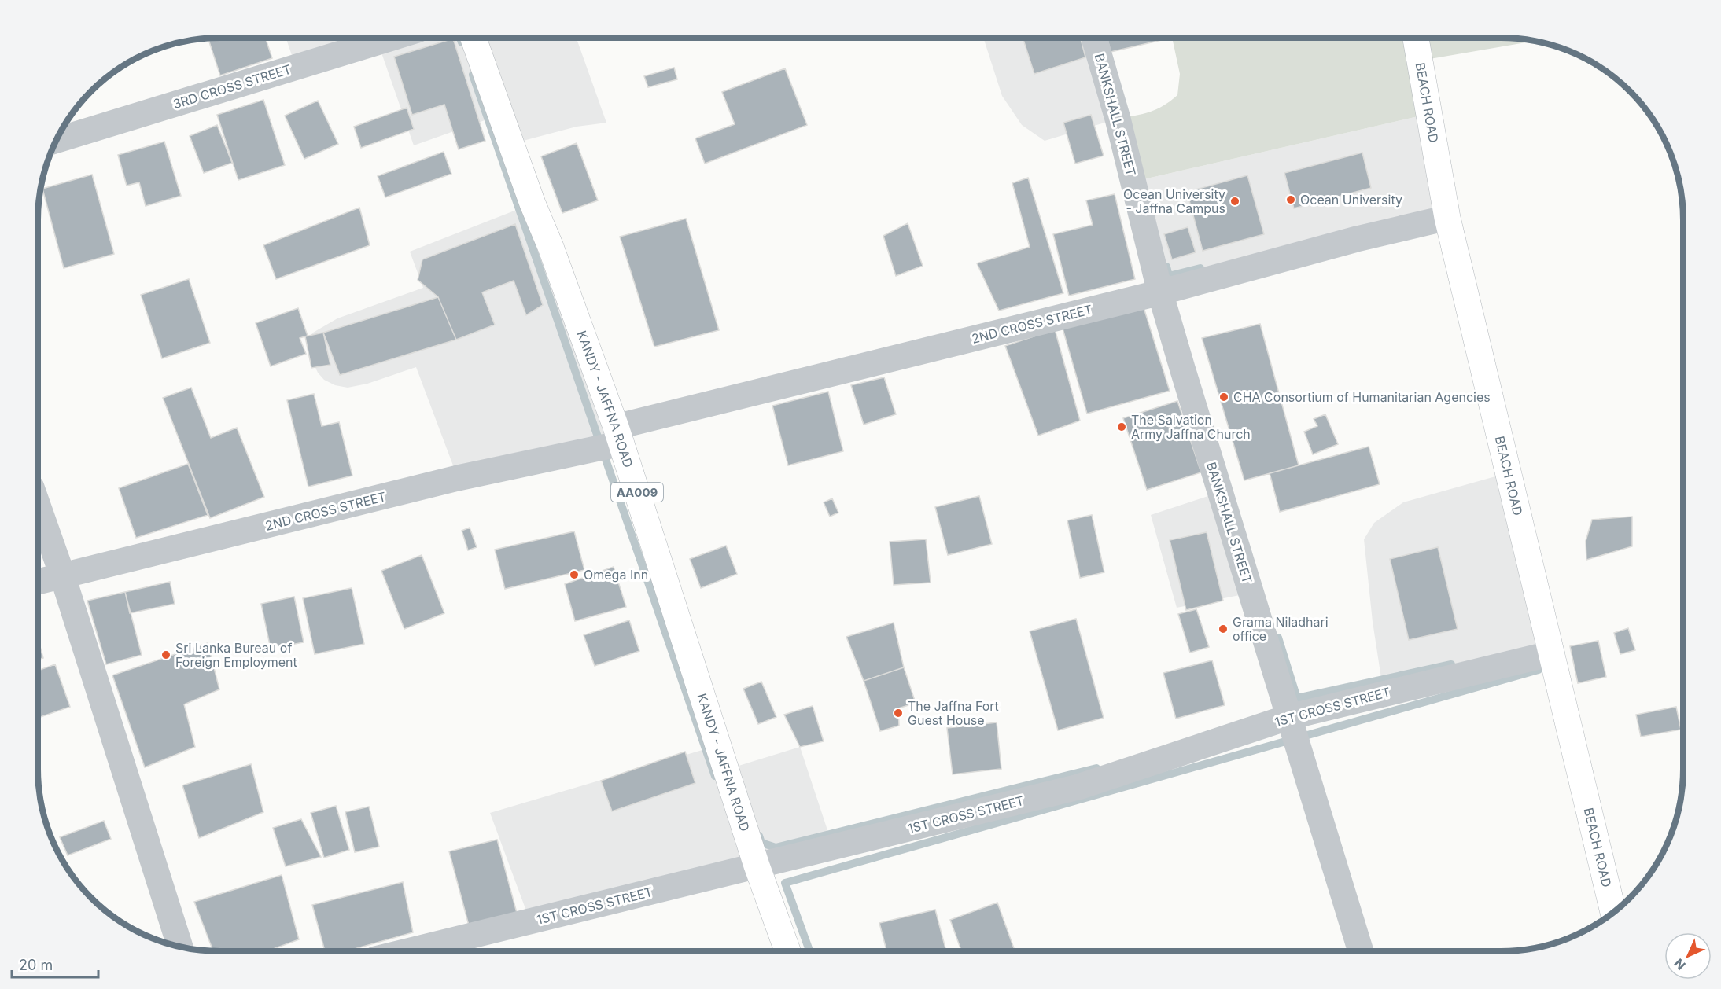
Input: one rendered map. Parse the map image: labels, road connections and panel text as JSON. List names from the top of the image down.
{
  "streets": {
    "main road": ["BEACH ROAD", "KANDY - JAFFNA ROAD", "AA009"],
    "street": [
      "3RD CROSS STREET",
      "BANKSHALL STREET",
      "2ND CROSS STREET",
      "1ST CROSS STREET"
    ]
  },
  "crossings": [
    ["BEACH ROAD", "2ND CROSS STREET"],
    ["BEACH ROAD", "1ST CROSS STREET"],
    ["BANKSHALL STREET", "2ND CROSS STREET"],
    ["BANKSHALL STREET", "1ST CROSS STREET"],
    ["2ND CROSS STREET", "KANDY - JAFFNA ROAD"],
    ["KANDY - JAFFNA ROAD", "1ST CROSS STREET"]
  ],
  "places": [
    "Ocean University",
    "Ocean University - Jaffna Campus",
    "CHA Consortium of Humanitarian Agencies",
    "The Salvation Army Jaffna Church",
    "Omega Inn",
    "Grama Niladhari office",
    "Sri Lanka Bureau of Foreign Employment",
    "The Jaffna Fort Guest House"
  ],
  "scale_bar": "20 m",
  "north": "bottom left"
}
